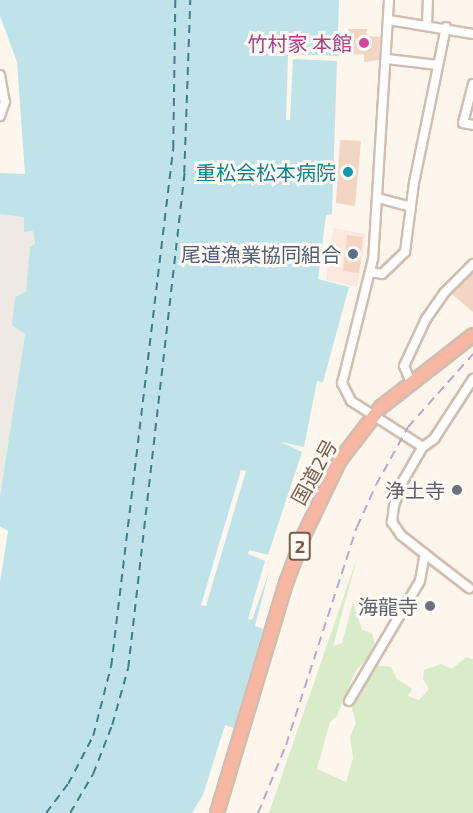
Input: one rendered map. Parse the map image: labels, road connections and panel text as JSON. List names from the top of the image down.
{
  "streets": {
    "highway": ["国道2号", "2"]
  },
  "places": [
    "竹村家 本館",
    "重松会松本病院",
    "尾道漁業協同組合",
    "浄土寺",
    "海龍寺"
  ]
}
